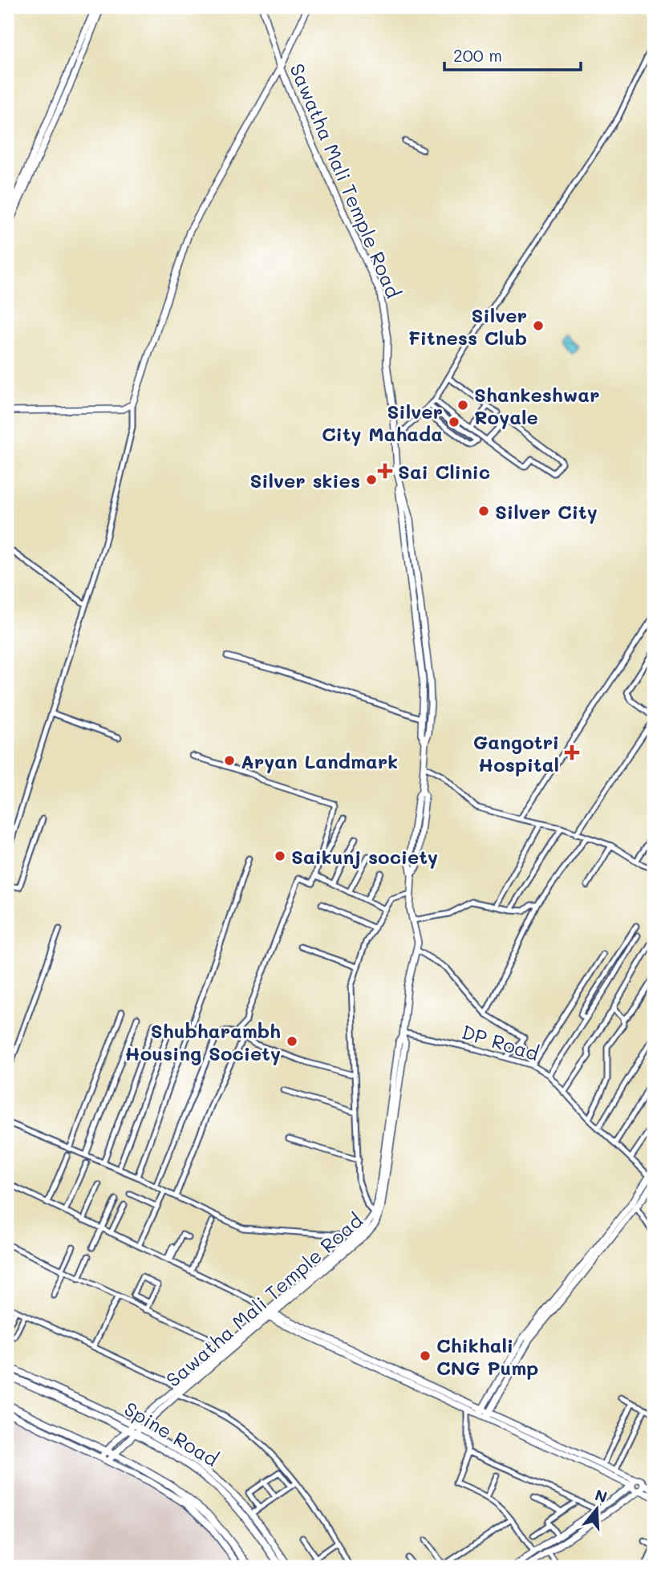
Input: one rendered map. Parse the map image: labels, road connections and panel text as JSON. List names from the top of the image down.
{
  "streets": {
    "main road": ["Spine Road"],
    "street": ["Sawatha Mali Temple Road", "DP Road"]
  },
  "crossings": [
    ["Sawatha Mali Temple Road", "DP Road"],
    ["Sawatha Mali Temple Road", "Spine Road"]
  ],
  "places": {
    "other": [
      "Silver Fitness Club",
      "Shankeshwar Royale",
      "Silver City Mahada",
      "Silver skies",
      "Silver City",
      "Aryan Landmark",
      "Saikunj society",
      "Shubharambh Housing Society",
      "Chikhali CNG Pump"
    ],
    "health": ["Sai Clinic", "Gangotri Hospital"]
  },
  "scale_bar": "200 m",
  "north": "top"
}
